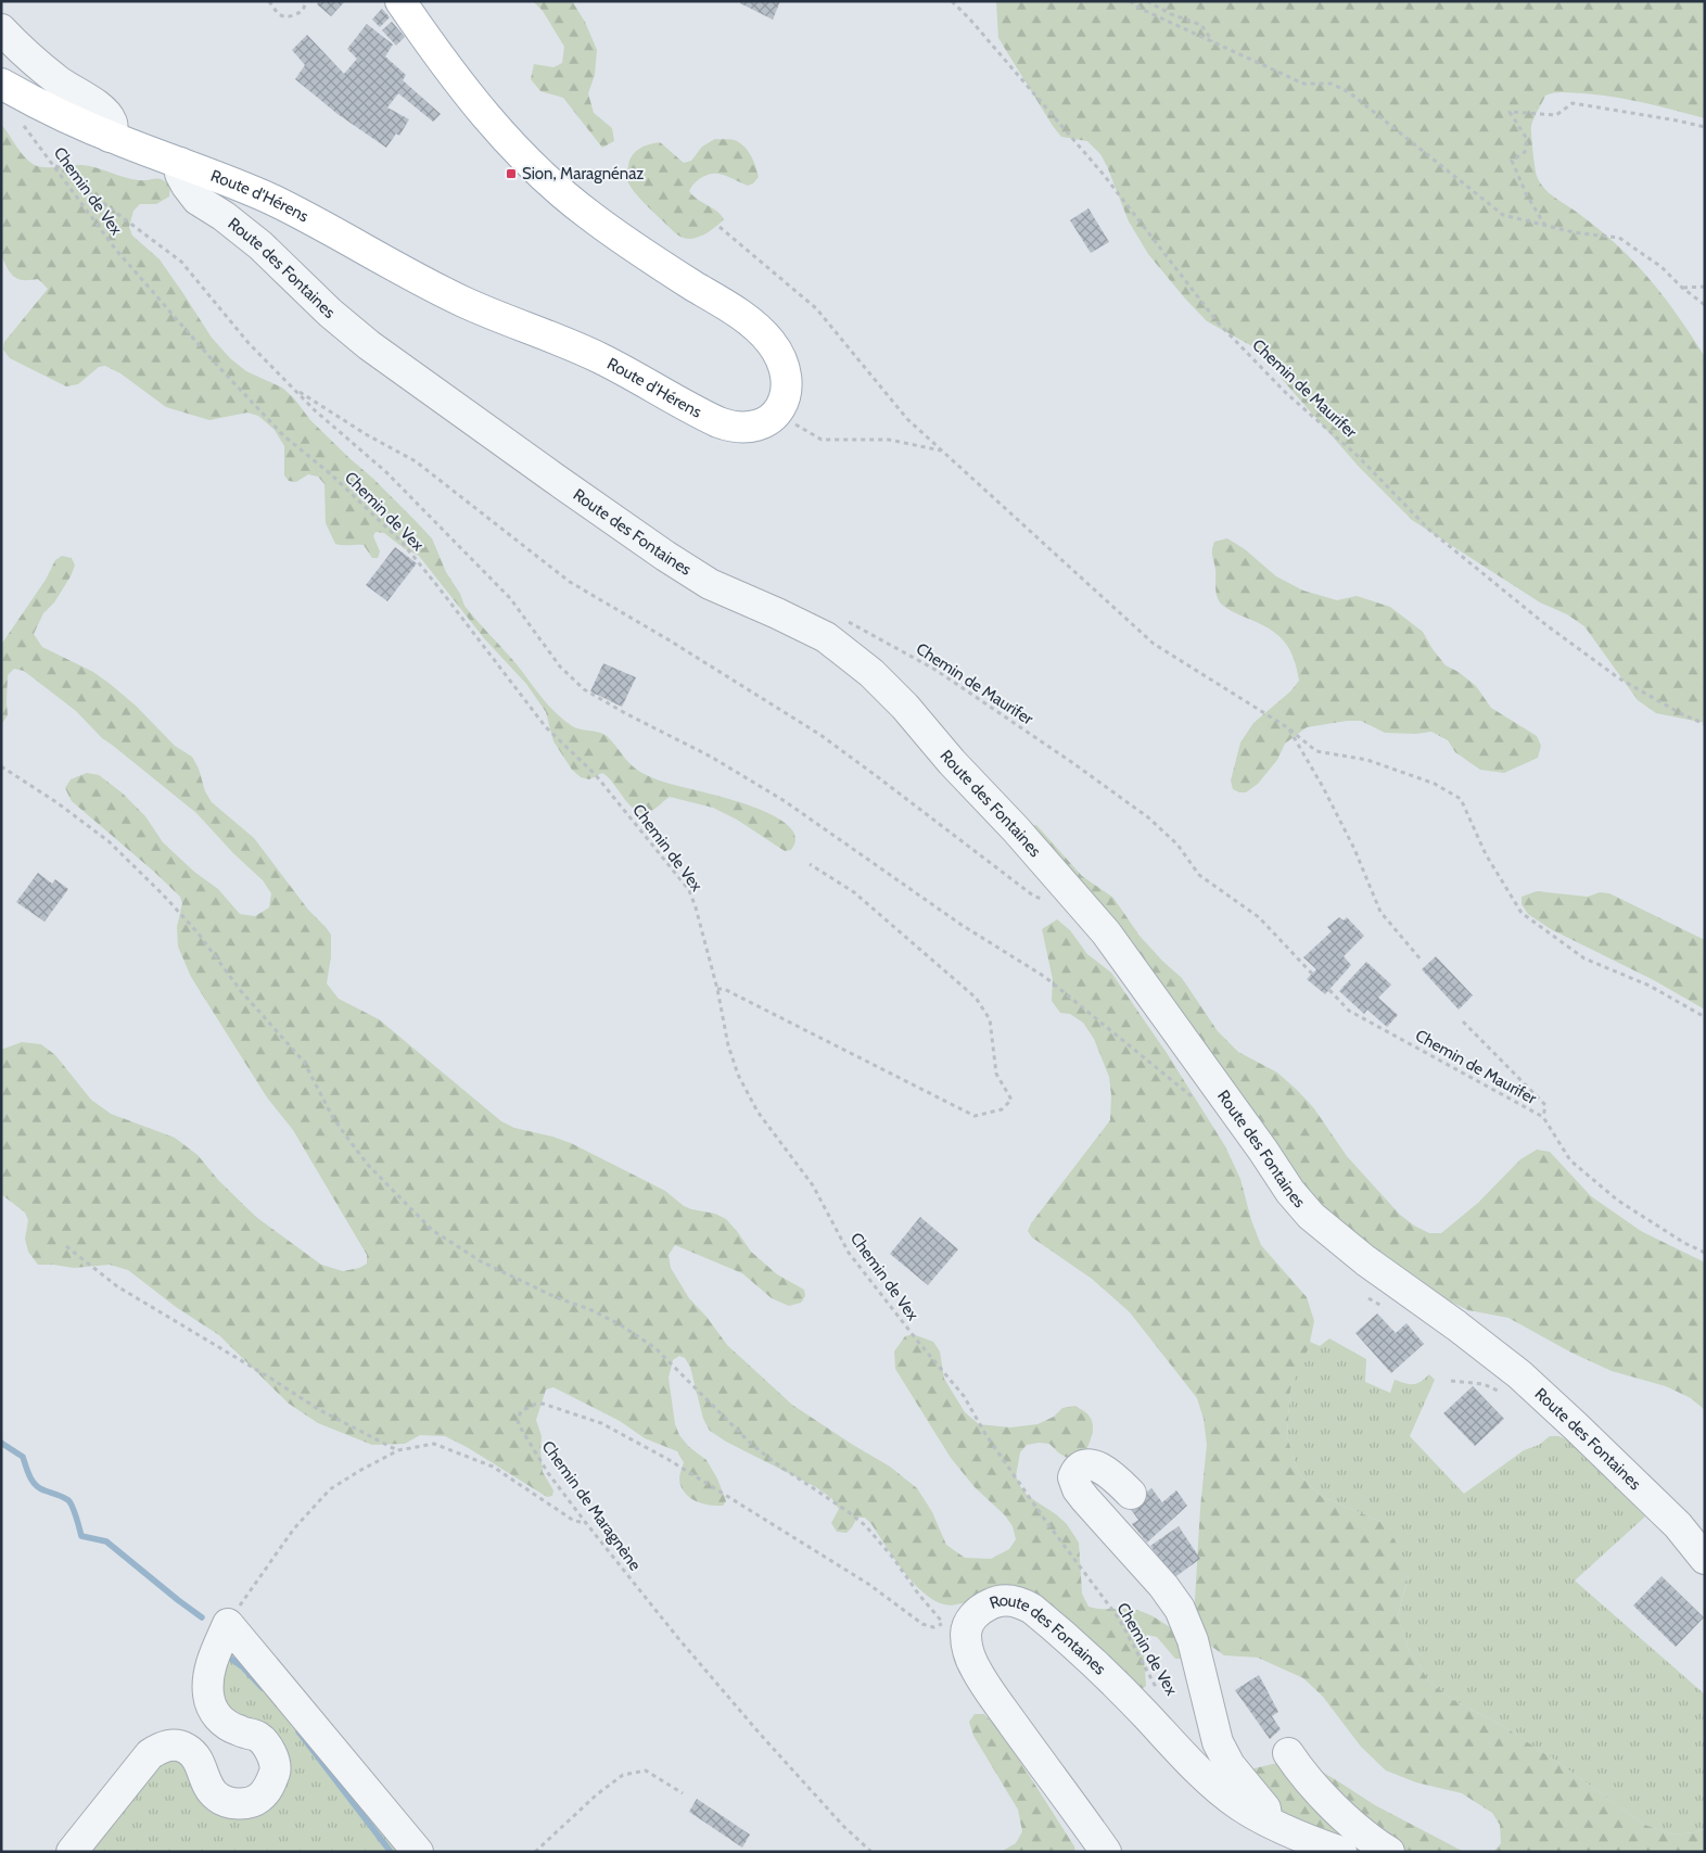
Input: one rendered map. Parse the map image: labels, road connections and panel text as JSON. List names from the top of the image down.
{
  "streets": {
    "main road": ["Route d'Hérens"],
    "street": ["Route des Fontaines"],
    "path": ["Chemin de Vex", "Chemin de Maurifer", "Chemin de Maragnène"]
  },
  "crossings": [
    ["Route d'Hérens", "Route des Fontaines"],
    ["Route des Fontaines", "Chemin de Maragnène"]
  ],
  "places": {
    "transit": ["Sion, Maragnénaz"]
  }
}
